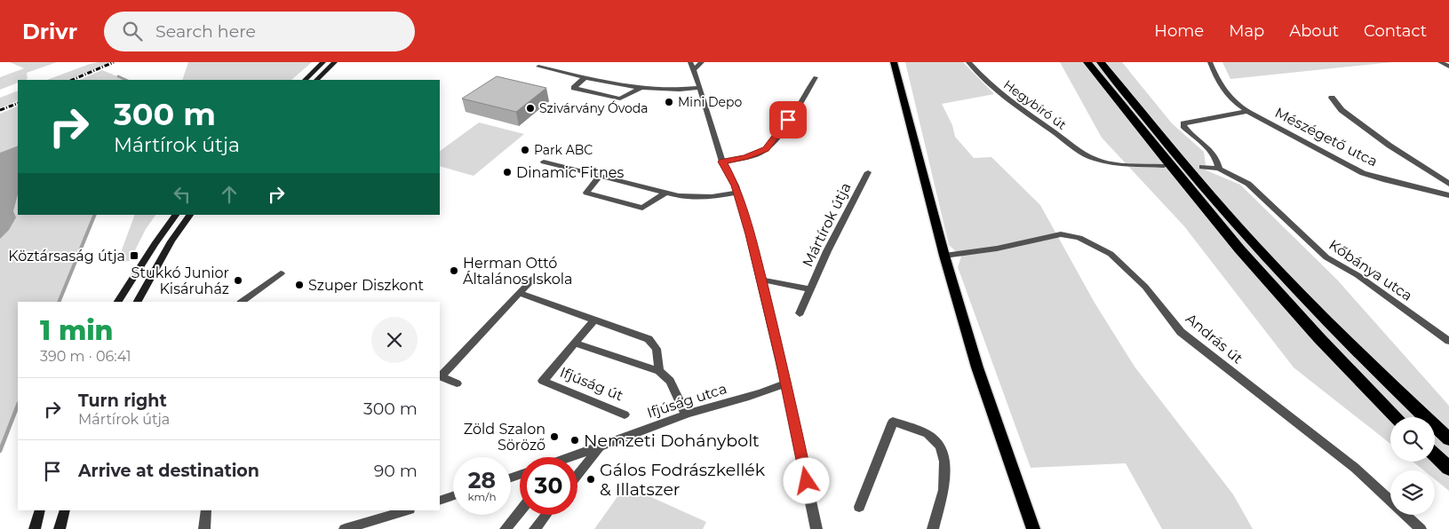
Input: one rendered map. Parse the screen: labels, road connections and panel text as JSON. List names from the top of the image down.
{
  "streets": {
    "street": [
      "Hegybíró út",
      "Mészégető utca",
      "Mártírok útja",
      "Kőbánya utca",
      "András út",
      "Ifjúság út",
      "Ifjúság utca"
    ]
  },
  "places": {
    "other": [
      "Mini Depo",
      "Szivárvány Óvoda",
      "Park ABC",
      "Dinamic Fitnes",
      "Herman Ottó Általános Iskola",
      "Stukkó Junior Kisáruház",
      "Szuper Diszkont",
      "Zöld Szalon Söröző",
      "Nemzeti Dohánybolt",
      "Gálos Fodrászkellék & Illatszer"
    ],
    "transit": ["Köztársaság útja"]
  },
  "page": {
    "header": "Drivr",
    "search": "Search here",
    "nav": [
      "Home",
      "Map",
      "About",
      "Contact"
    ],
    "turn": ["300 m", "Mártírok útja"],
    "heading": ["1 min", "390 m · 06:41"],
    "list": [
      {
        "name": "Turn right",
        "note": "Mártírok útja",
        "value": "300 m"
      },
      {
        "name": "Arrive at destination",
        "value": "90 m"
      }
    ],
    "speed": "28 km/h",
    "limit": "30"
  }
}
